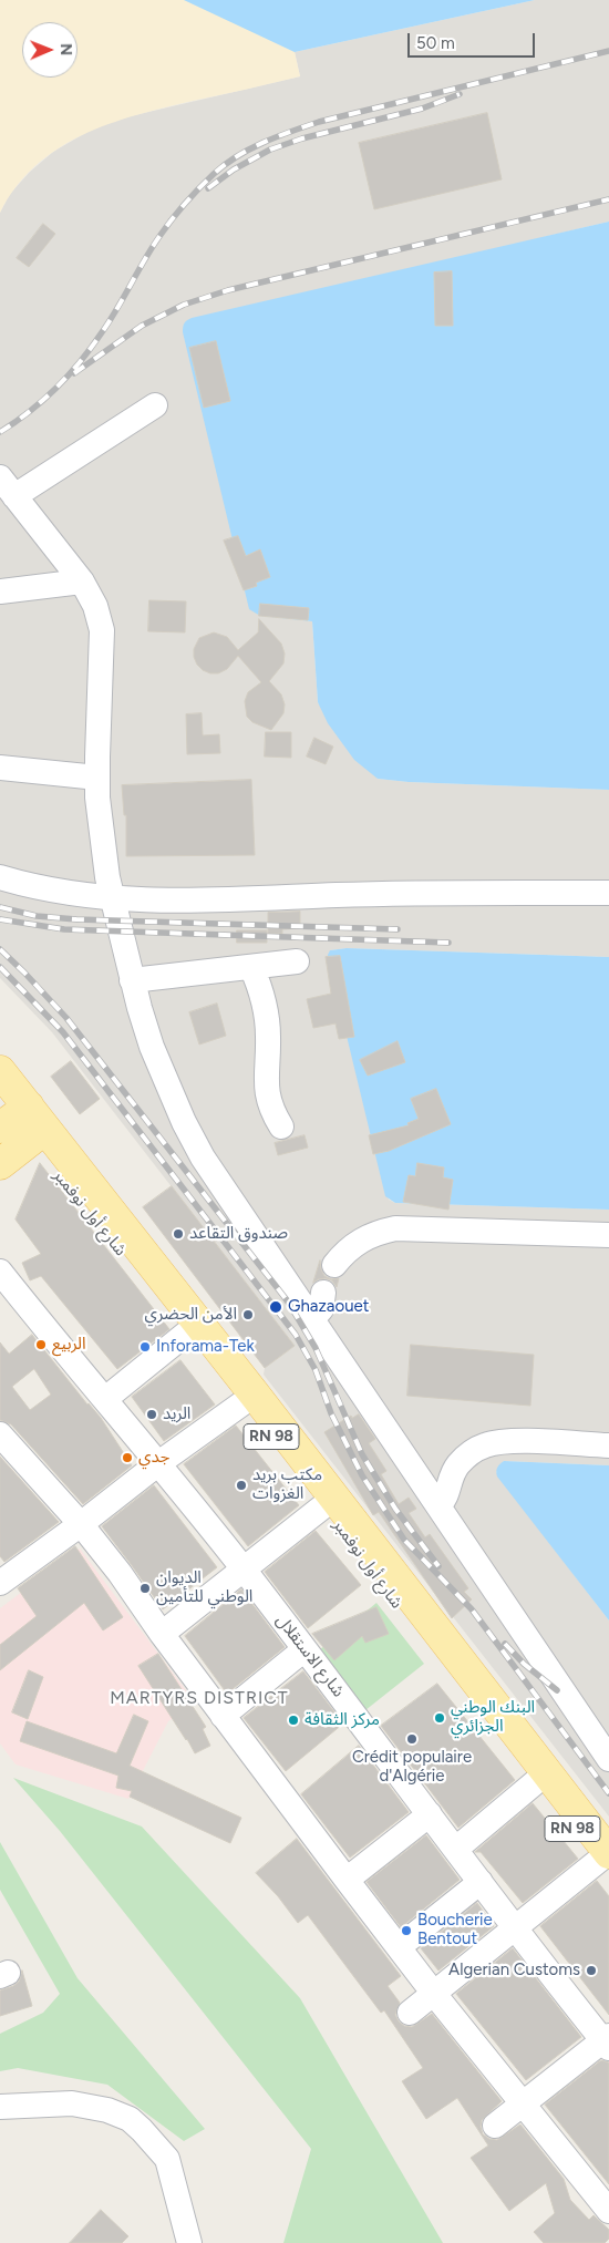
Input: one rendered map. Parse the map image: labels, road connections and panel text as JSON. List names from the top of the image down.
{
  "streets": {
    "main road": ["شارع أول نوفمبر", "RN 98"],
    "street": ["شارع الاستقلال"]
  },
  "crossings": [
    ["شارع أول نوفمبر", "RN 98"]
  ],
  "districts": ["MARTYRS DISTRICT"],
  "places": [
    "صندوق التقاعد",
    "Ghazaouet",
    "الأمن الحضري",
    "الربيع",
    "Inforama-Tek",
    "الريد",
    "جدي",
    "مكتب بريد الغزوات",
    "الديوان الوطني للتأمين",
    "البنك الوطني الجزائري",
    "مركز الثقافة",
    "Crédit populaire d'Algérie",
    "Boucherie Bentout",
    "Algerian Customs"
  ],
  "scale_bar": "50 m",
  "north": "right"
}
